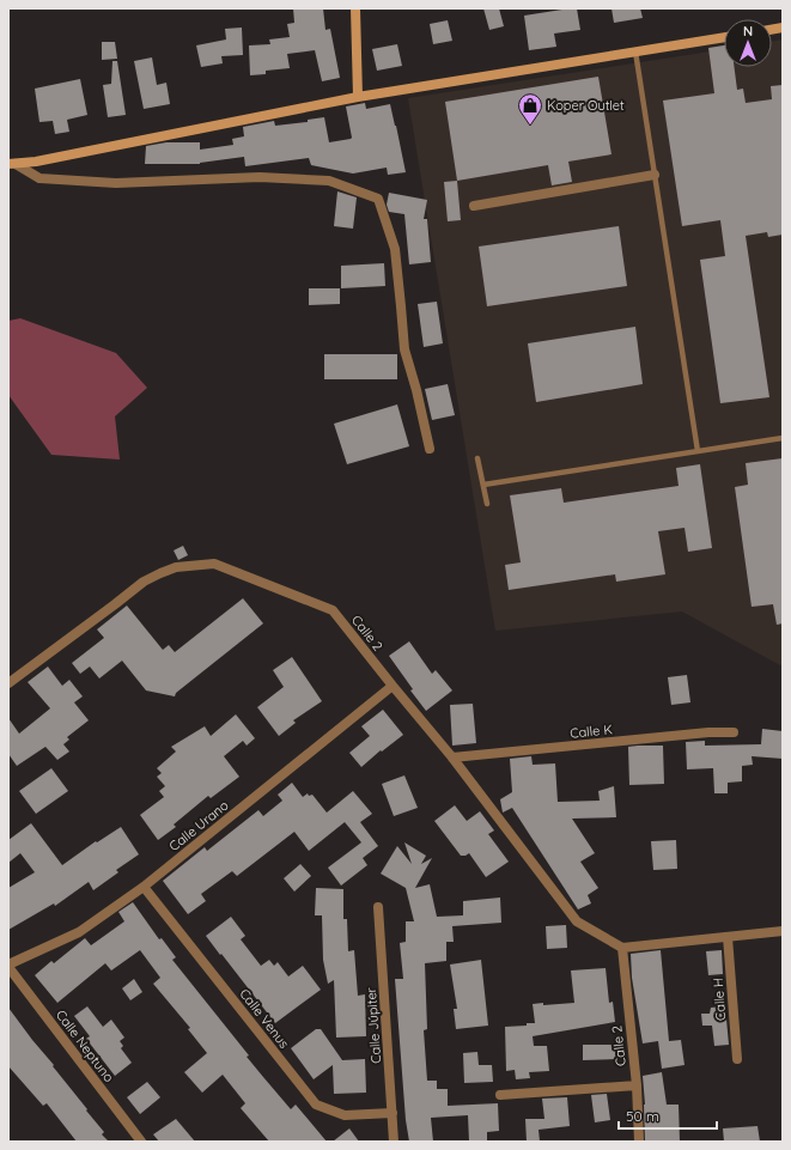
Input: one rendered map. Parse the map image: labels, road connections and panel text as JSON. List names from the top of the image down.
{
  "streets": {
    "street": [
      "Calle 2",
      "Calle K",
      "Calle Urano",
      "Calle H",
      "Calle Venus",
      "Calle Júpiter",
      "Calle Neptuno"
    ]
  },
  "crossings": [
    ["Calle 2", "Calle K"],
    ["Calle 2", "Calle Urano"],
    ["Calle Urano", "Calle Venus"],
    ["Calle Urano", "Calle Neptuno"],
    ["Calle Venus", "Calle Júpiter"]
  ],
  "places": {
    "shop": ["Koper Outlet"]
  },
  "scale_bar": "50 m",
  "north": "top"
}
